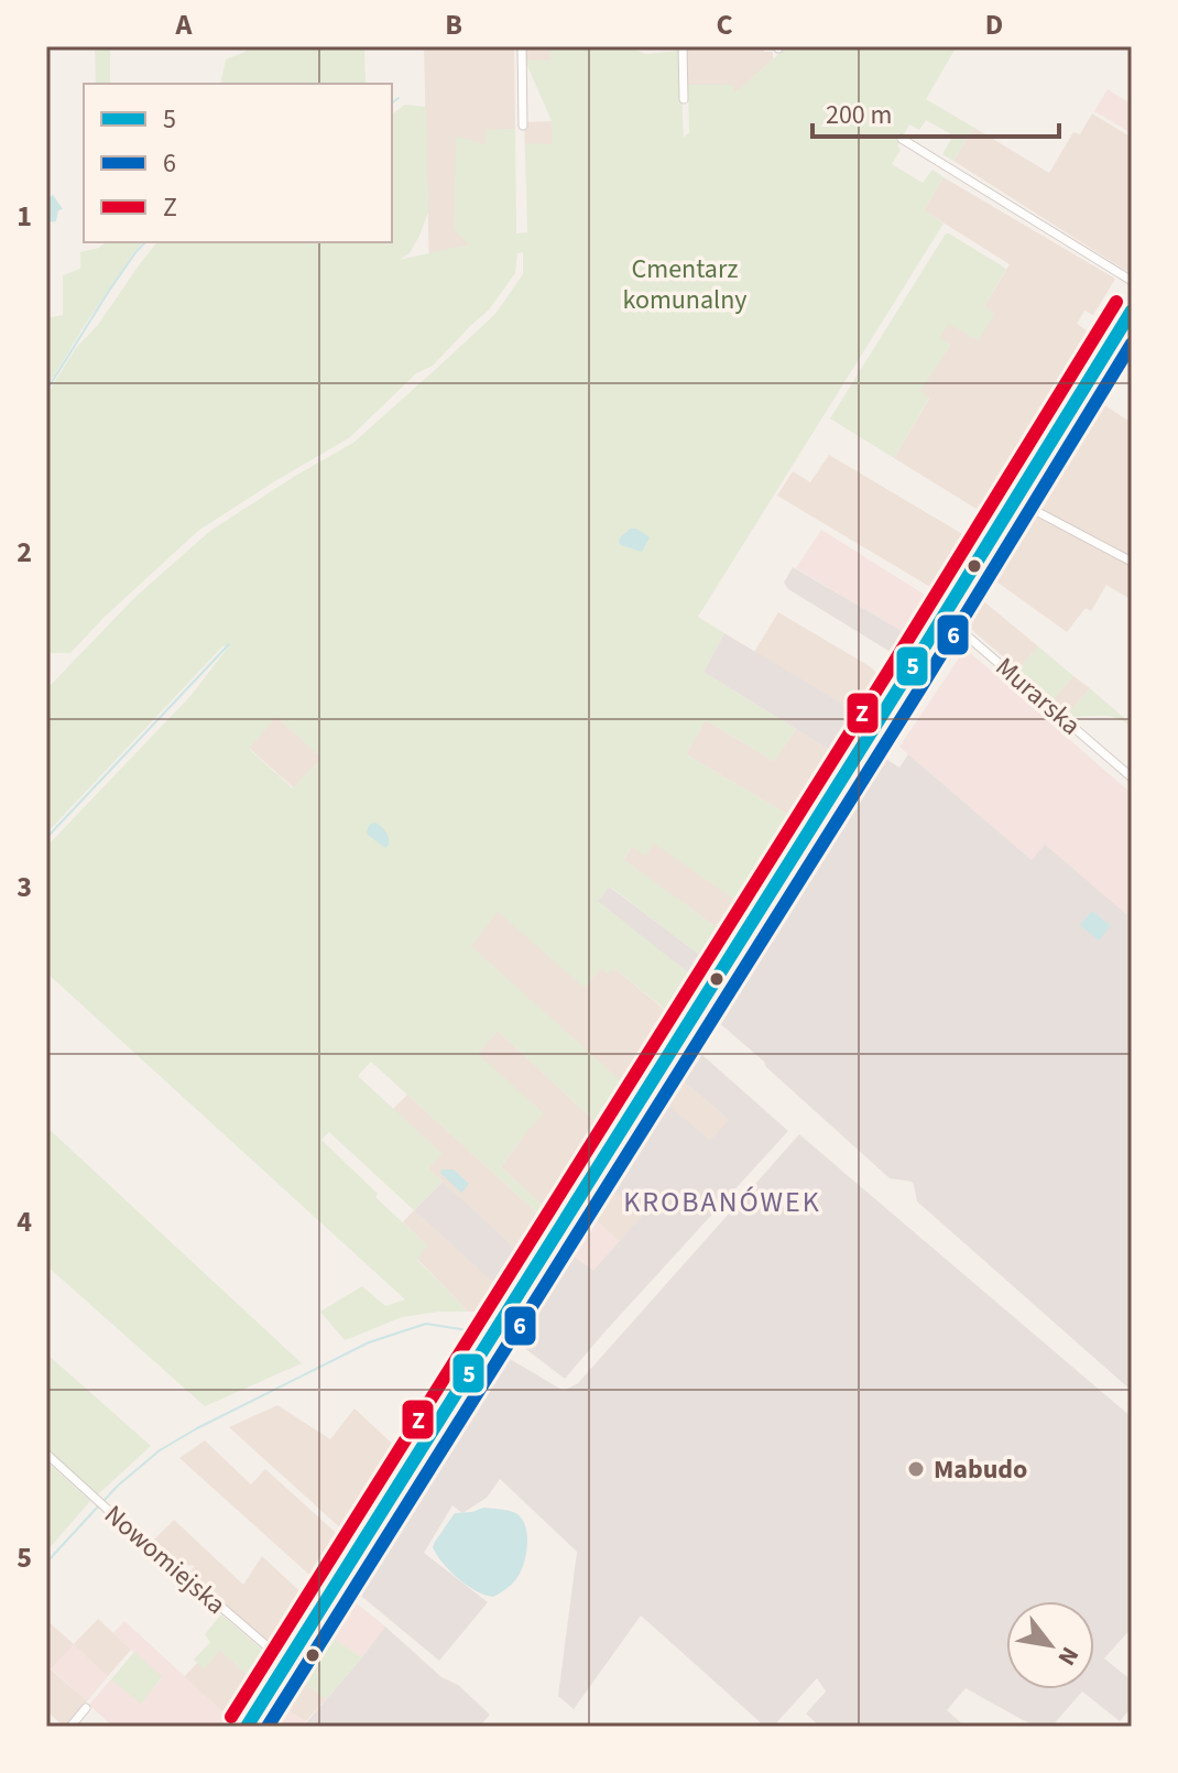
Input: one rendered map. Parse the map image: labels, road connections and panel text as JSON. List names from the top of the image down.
{
  "streets": {
    "street": ["Murarska", "Nowomiejska"]
  },
  "districts": ["KROBANÓWEK"],
  "parks": ["Cmentarz komunalny"],
  "places": ["Mabudo"],
  "lines": ["transit line Z", "transit line 5", "transit line 6"],
  "legend": ["5", "6", "Z"],
  "scale_bar": "200 m",
  "north": "bottom right",
  "grid": {
    "columns": [
      "A",
      "B",
      "C",
      "D"
    ],
    "rows": [
      "1",
      "2",
      "3",
      "4",
      "5"
    ]
  }
}
